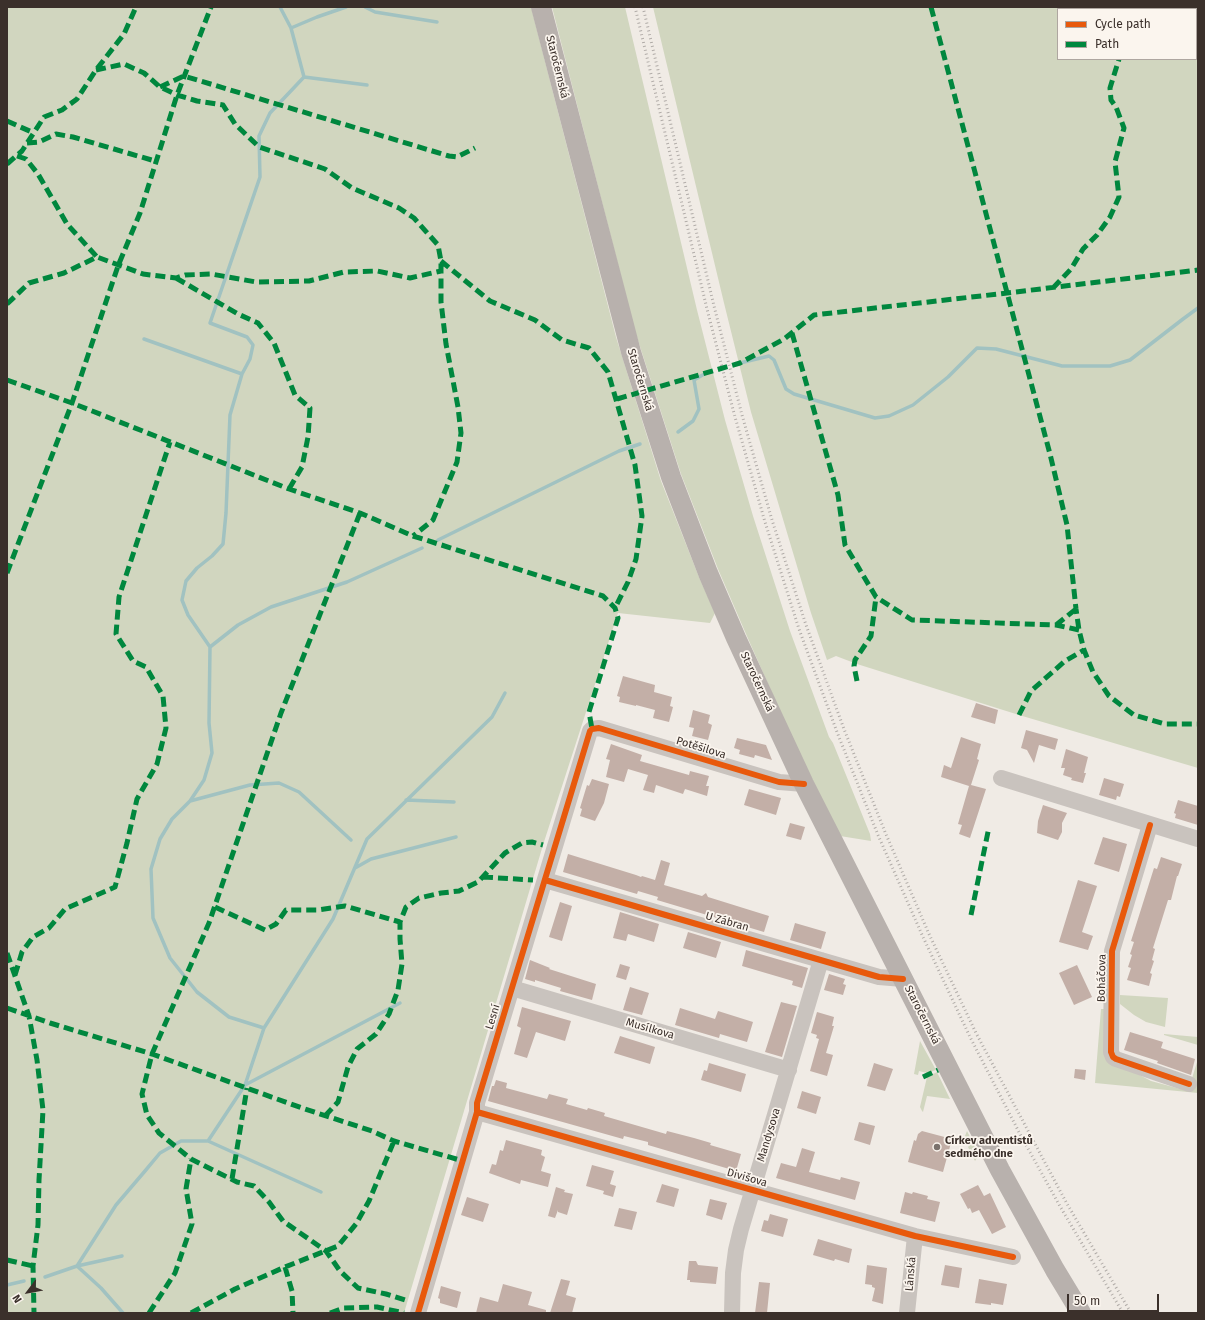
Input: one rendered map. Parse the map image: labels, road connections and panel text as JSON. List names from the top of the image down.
{
  "streets": {
    "main road": ["Staročernská"],
    "street": [
      "Potěšilova",
      "U Zábran",
      "Boháčova",
      "Lesní",
      "Musílkova",
      "Mandysova",
      "Divišova",
      "Lánská"
    ]
  },
  "crossings": [
    ["Staročernská", "Potěšilova"],
    ["Staročernská", "U Zábran"],
    ["Potěšilova", "Lesní"],
    ["U Zábran", "Lesní"],
    ["U Zábran", "Mandysova"],
    ["Lesní", "Musílkova"],
    ["Lesní", "Divišova"],
    ["Musílkova", "Mandysova"],
    ["Mandysova", "Divišova"],
    ["Divišova", "Lánská"]
  ],
  "places": ["Církev adventistů sedmého dne"],
  "legend": ["Cycle path", "Path"],
  "scale_bar": "50 m",
  "north": "bottom left"
}
